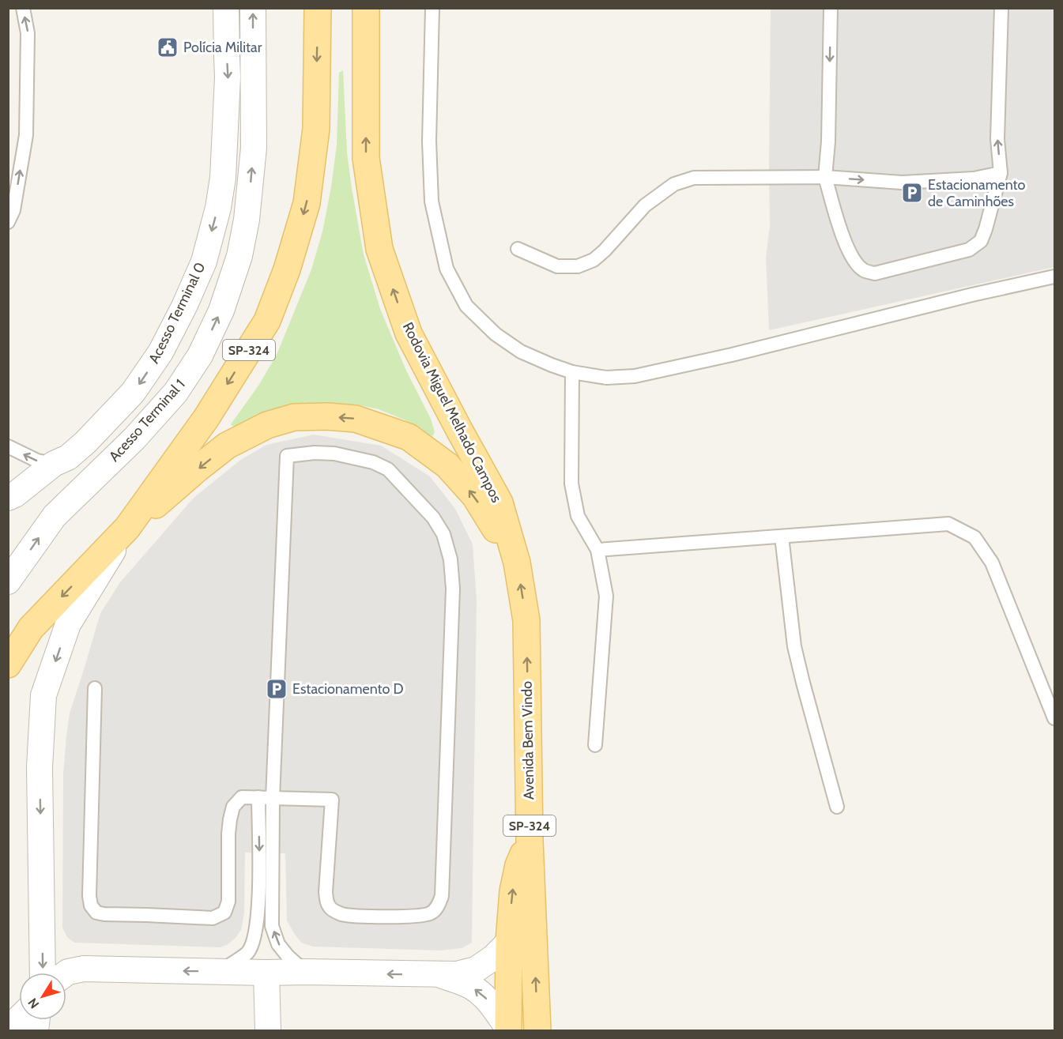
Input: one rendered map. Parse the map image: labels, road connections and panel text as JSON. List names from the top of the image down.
{
  "streets": {
    "main road": ["SP-324", "Rodovia Miguel Melhado Campos", "Avenida Bem Vindo"],
    "street": ["Acesso Terminal 0", "Acesso Terminal 1"]
  },
  "crossings": [
    ["Rodovia Miguel Melhado Campos", "Avenida Bem Vindo"]
  ],
  "one_way": ["Acesso Terminal 0", "Rodovia Miguel Melhado Campos", "Acesso Terminal 1"],
  "places": {
    "public building": ["Polícia Militar"],
    "parking": ["Estacionamento de Caminhões", "Estacionamento D"]
  },
  "north": "bottom left"
}
